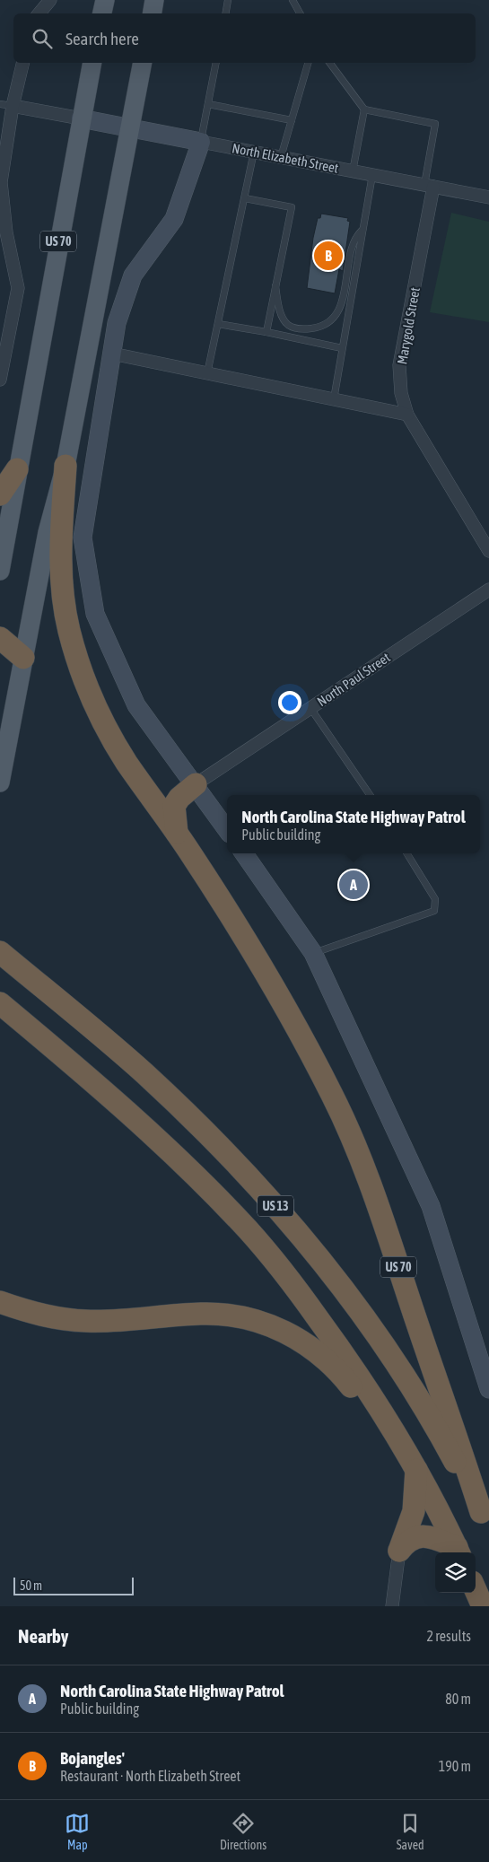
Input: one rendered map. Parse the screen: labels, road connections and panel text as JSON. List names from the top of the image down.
{
  "streets": {
    "highway": ["US 70", "US 13"],
    "street": ["North Elizabeth Street", "Marygold Street", "North Paul Street"]
  },
  "crossings": [
    ["North Elizabeth Street", "US 70"],
    ["North Elizabeth Street", "Marygold Street"],
    ["US 70", "US 13"]
  ],
  "scale_bar": "50 m",
  "page": {
    "search": "Search here",
    "pins": ["B", "A"],
    "popup": ["North Carolina State Highway Patrol", "Public building"],
    "scale": "50 m",
    "heading": ["Nearby", "2 results"],
    "list": [
      {
        "mark": "A",
        "name": "North Carolina State Highway Patrol",
        "note": "Public building",
        "value": "80 m"
      },
      {
        "mark": "B",
        "name": "Bojangles'",
        "note": "Restaurant · North Elizabeth Street",
        "value": "190 m"
      }
    ],
    "nav": ["Map", "Directions", "Saved"]
  }
}
